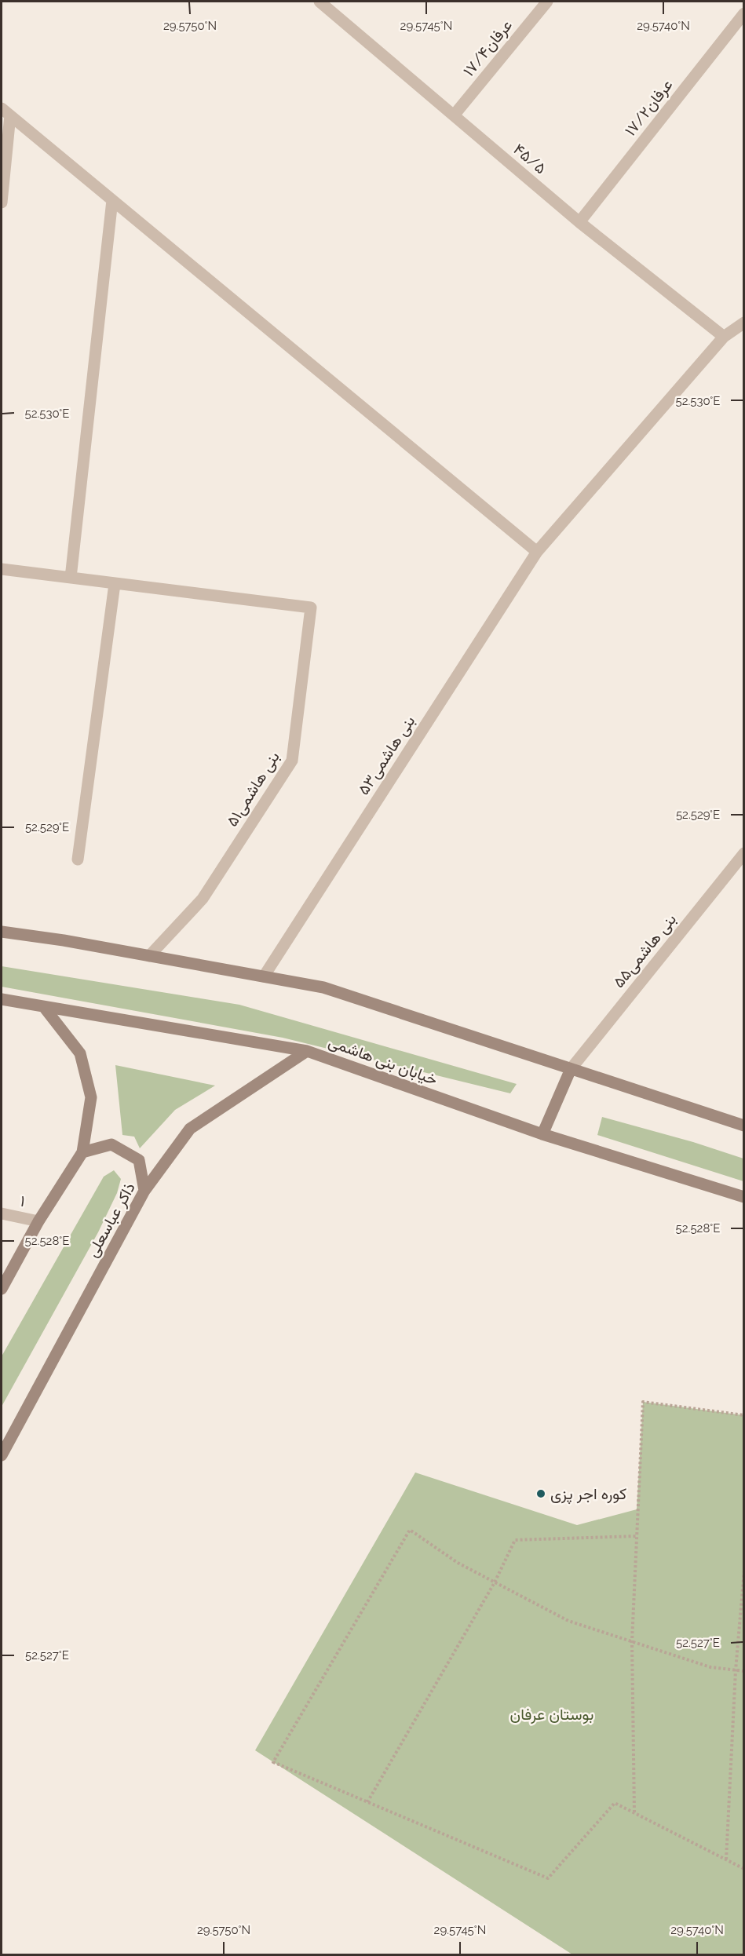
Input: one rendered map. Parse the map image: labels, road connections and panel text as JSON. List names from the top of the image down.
{
  "streets": {
    "main road": ["خیابان بنی هاشمی", "ذاکر عباسعلی"],
    "street": [
      "۱۷/۴عرفان",
      "۱۷/۲عرفان",
      "۴۵/۵",
      "بنی هاشمی۵۳",
      "بنی هاشمی۵۱",
      "بنی هاشمی۵۵",
      "۱"
    ]
  },
  "crossings": [
    ["۱۷/۴عرفان", "۴۵/۵"],
    ["۱۷/۲عرفان", "۴۵/۵"],
    ["۴۵/۵", "بنی هاشمی۵۳"],
    ["خیابان بنی هاشمی", "ذاکر عباسعلی"]
  ],
  "parks": ["بوستان عرفان"],
  "places": ["کوره اجر پزی"],
  "coordinates": [
    "29.5750°N",
    "29.5745°N",
    "29.5740°N",
    "52.530°E",
    "52.529°E",
    "52.528°E",
    "52.527°E"
  ]
}
